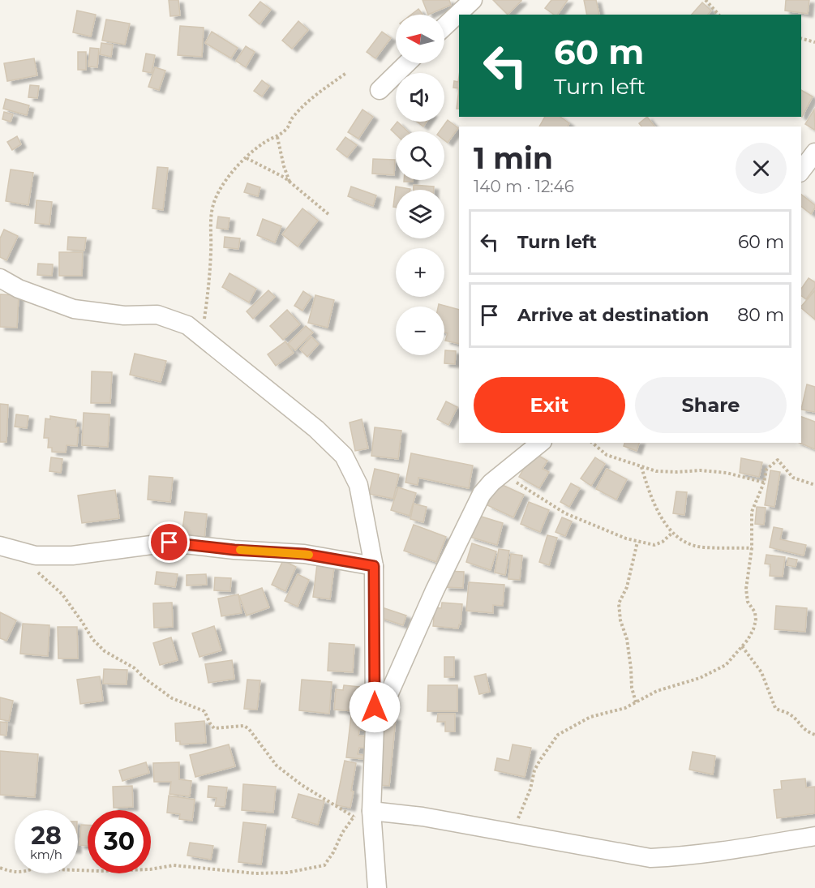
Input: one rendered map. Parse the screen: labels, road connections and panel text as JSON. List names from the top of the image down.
{
  "north": "left",
  "page": {
    "map_buttons": ["+", "−"],
    "turn": ["60 m", "Turn left"],
    "heading": ["1 min", "140 m · 12:46"],
    "list": [
      {
        "name": "Turn left",
        "value": "60 m"
      },
      {
        "name": "Arrive at destination",
        "value": "80 m"
      }
    ],
    "buttons": ["Exit", "Share"],
    "speed": "28 km/h",
    "limit": "30"
  }
}
